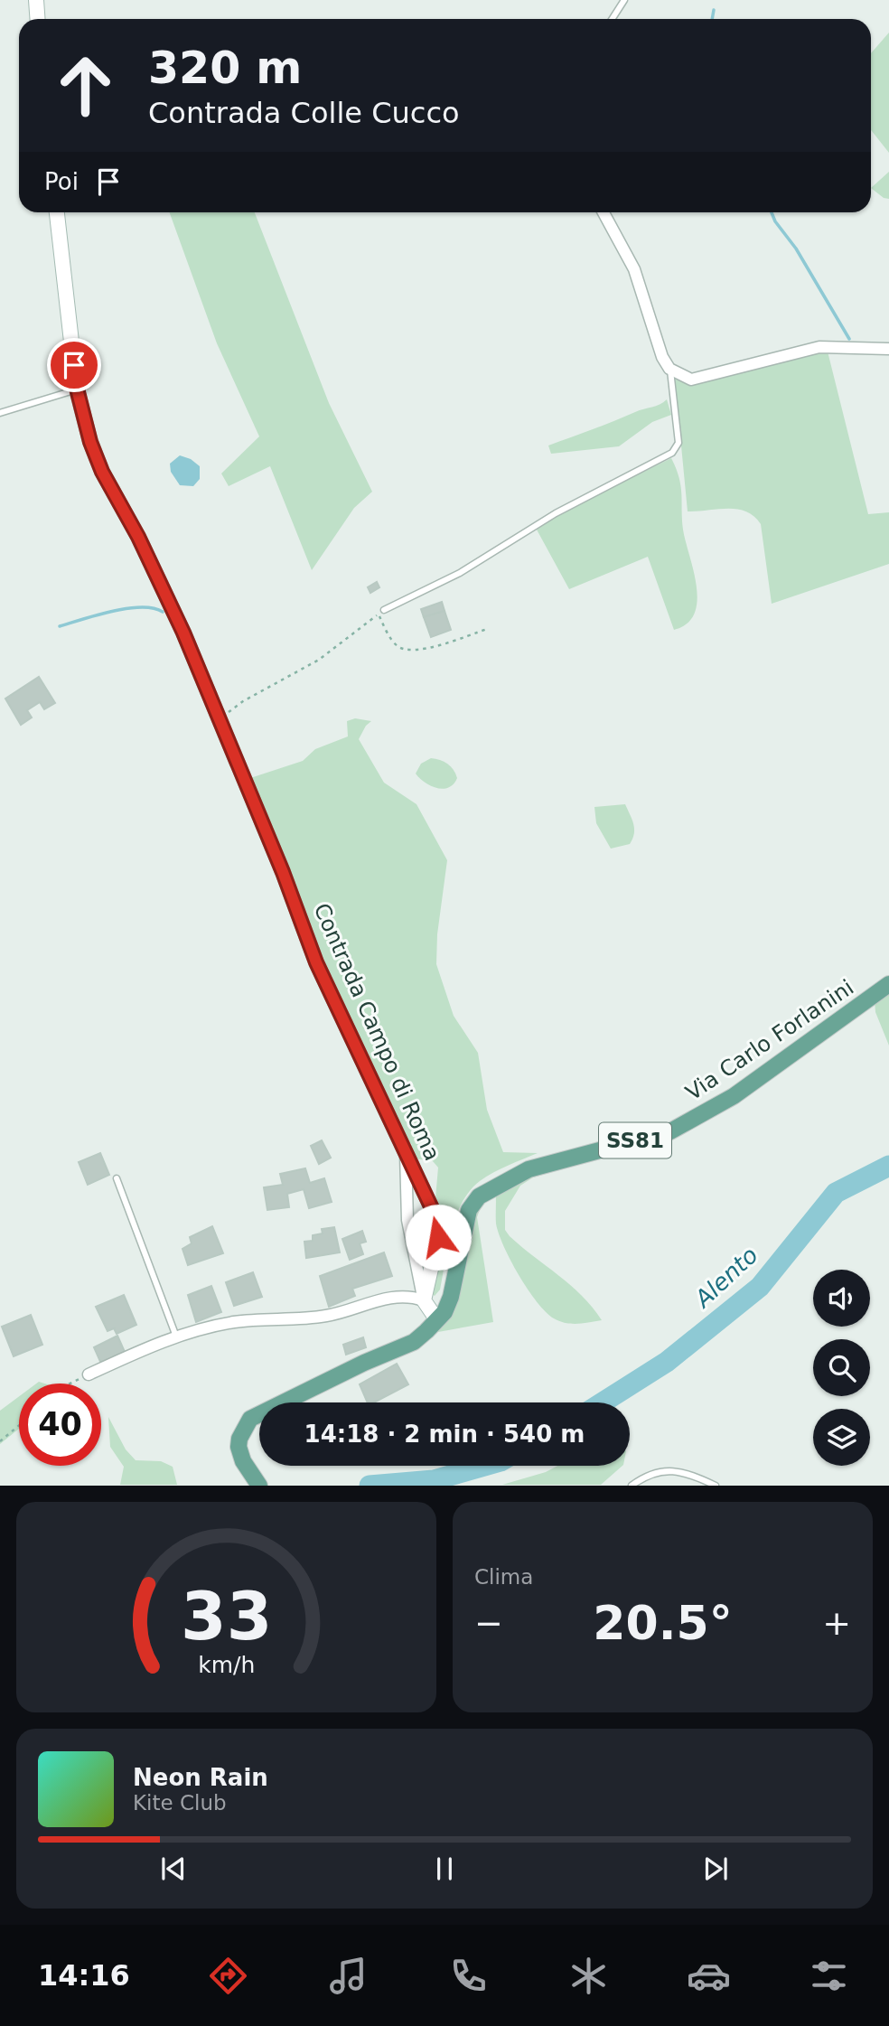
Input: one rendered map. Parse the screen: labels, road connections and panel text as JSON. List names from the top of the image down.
{
  "streets": {
    "main road": ["Via Carlo Forlanini", "SS81"],
    "street": ["Contrada Campo di Roma"]
  },
  "crossings": [
    ["Via Carlo Forlanini", "SS81"]
  ],
  "water": ["Alento"],
  "page": {
    "turn": ["320 m", "Contrada Colle Cucco"],
    "then": "Poi",
    "limit": "40",
    "trip": "14:18 · 2 min · 540 m",
    "tile": "Clima",
    "heat": ["−", "20.5°", "+"],
    "song": ["Neon Rain", "Kite Club"],
    "tabs": "14:16",
    "gauge": ["33", "km/h"]
  }
}
